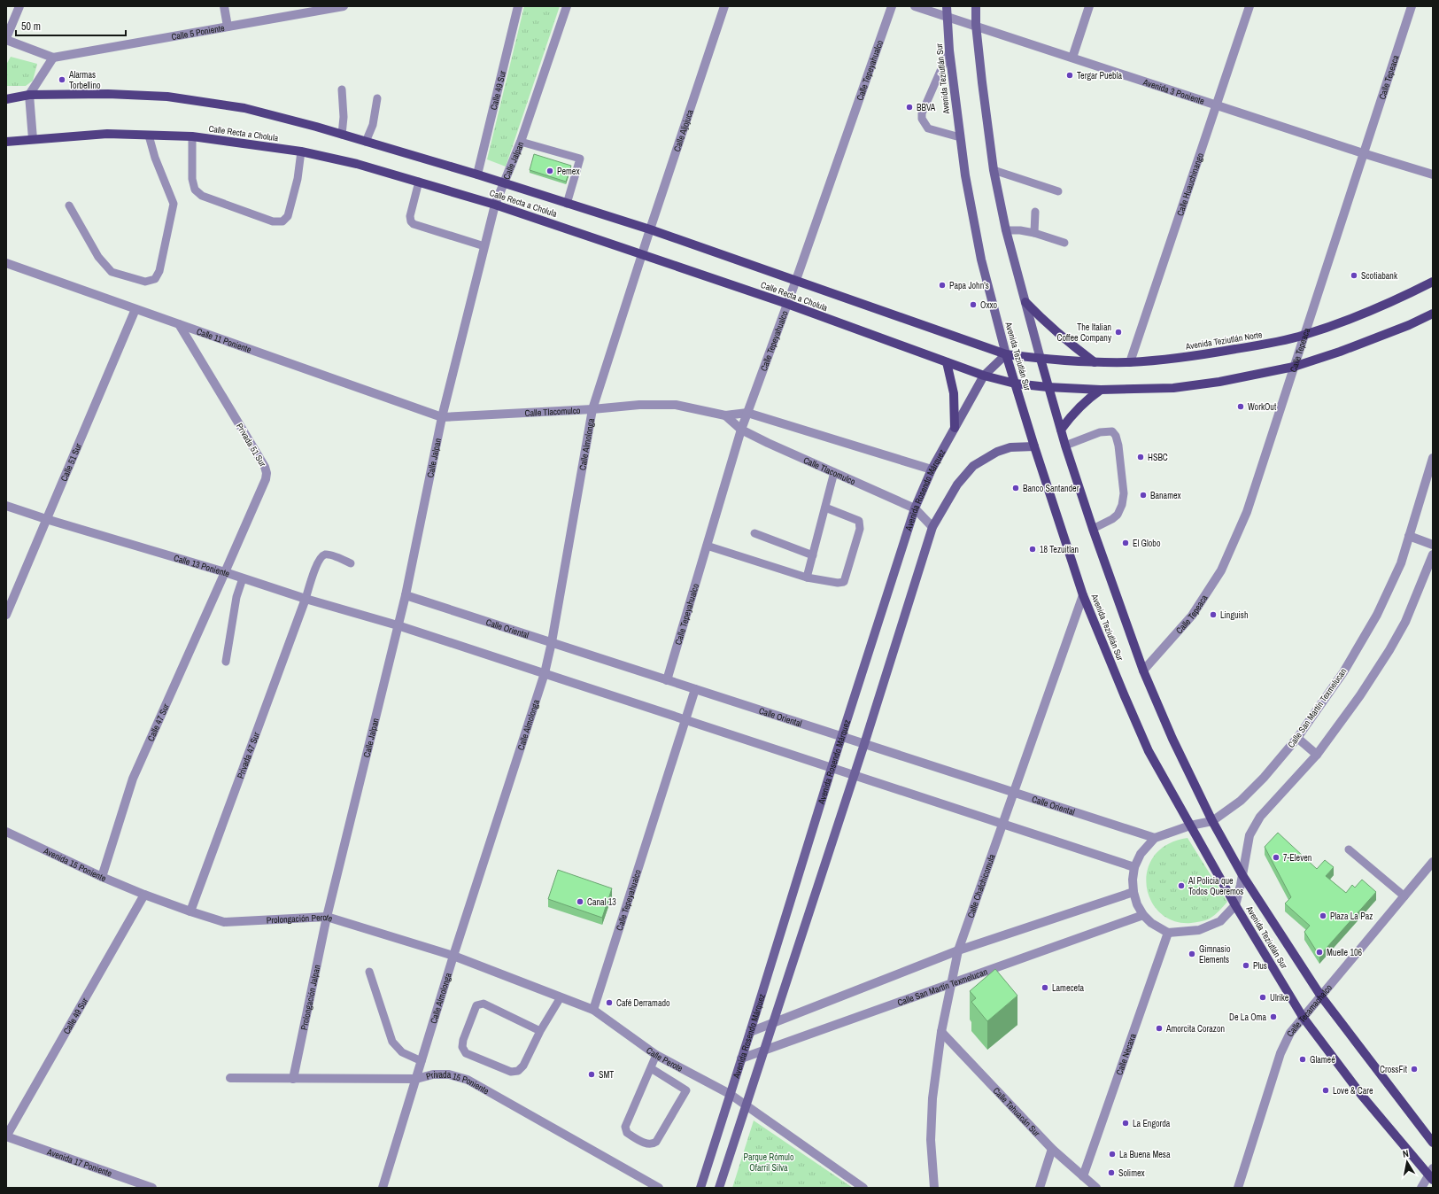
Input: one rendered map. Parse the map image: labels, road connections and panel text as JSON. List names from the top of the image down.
{
  "streets": {
    "main road": [
      "Avenida Teziutlán Sur",
      "Calle Recta a Cholula",
      "Avenida Teziutlán Norte",
      "Avenida Rosendo Márquez"
    ],
    "street": [
      "Calle 5 Poniente",
      "Calle Tepeyahualco",
      "Calle Tepeaca",
      "Calle 49 Sur",
      "Avenida 3 Poniente",
      "Calle Aljojuca",
      "Calle Jalpan",
      "Calle Huauchinango",
      "Calle 11 Poniente",
      "Calle Tlacomulco",
      "Privada 51 Sur",
      "Calle Almolonga",
      "Calle 51 Sur",
      "Calle 13 Poniente",
      "Calle Oriental",
      "Calle San Martín Texmelucan",
      "Calle 47 Sur",
      "Privada 47 Sur",
      "Avenida 15 Poniente",
      "Calle Chalchicomula",
      "Prolongación Perote",
      "Prolongación Jalpan",
      "Calle Tecamachalco",
      "Calle Necaxa",
      "Calle Perote",
      "Privada 15 Poniente",
      "Calle Tehuacán Sur",
      "Avenida 17 Poniente"
    ]
  },
  "crossings": [
    ["Calle Tepeyahualco", "Calle Recta a Cholula"],
    ["Calle Tepeyahualco", "Calle Tlacomulco"],
    ["Calle Tepeyahualco", "Calle Oriental"],
    ["Calle Tepeyahualco", "Calle Perote"],
    ["Calle Tepeaca", "Avenida Teziutlán Sur"],
    ["Calle Tepeaca", "Avenida 3 Poniente"],
    ["Calle Tepeaca", "Avenida Teziutlán Norte"],
    ["Avenida Teziutlán Sur", "Avenida 3 Poniente"],
    ["Avenida Teziutlán Sur", "Calle Recta a Cholula"],
    ["Avenida Teziutlán Sur", "Avenida Teziutlán Norte"],
    ["Avenida Teziutlán Sur", "Avenida Rosendo Márquez"],
    ["Avenida Teziutlán Sur", "Calle Oriental"],
    ["Avenida Teziutlán Sur", "Calle San Martín Texmelucan"],
    ["Avenida Teziutlán Sur", "Calle Chalchicomula"],
    ["Avenida Teziutlán Sur", "Calle Tecamachalco"],
    ["Avenida Teziutlán Sur", "Calle Necaxa"],
    ["Calle 49 Sur", "Calle Recta a Cholula"],
    ["Calle 49 Sur", "Avenida 15 Poniente"],
    ["Calle 49 Sur", "Prolongación Perote"],
    ["Calle 49 Sur", "Avenida 17 Poniente"],
    ["Avenida 3 Poniente", "Calle Huauchinango"],
    ["Calle Aljojuca", "Calle Recta a Cholula"],
    ["Calle Aljojuca", "Calle Almolonga"],
    ["Calle Recta a Cholula", "Calle Jalpan"],
    ["Calle Recta a Cholula", "Avenida Teziutlán Norte"],
    ["Calle Recta a Cholula", "Calle Almolonga"],
    ["Calle Recta a Cholula", "Avenida Rosendo Márquez"],
    ["Calle Jalpan", "Calle 11 Poniente"],
    ["Calle Jalpan", "Calle Tlacomulco"],
    ["Calle Jalpan", "Calle 13 Poniente"],
    ["Calle Jalpan", "Calle Oriental"],
    ["Calle Jalpan", "Prolongación Perote"],
    ["Calle Jalpan", "Prolongación Jalpan"],
    ["Calle Huauchinango", "Avenida Teziutlán Norte"],
    ["Calle 11 Poniente", "Calle Tlacomulco"],
    ["Calle 11 Poniente", "Privada 51 Sur"],
    ["Calle 11 Poniente", "Calle 51 Sur"],
    ["Avenida Teziutlán Norte", "Avenida Rosendo Márquez"],
    ["Calle Tlacomulco", "Calle Almolonga"],
    ["Calle Tlacomulco", "Avenida Rosendo Márquez"],
    ["Privada 51 Sur", "Calle 13 Poniente"],
    ["Privada 51 Sur", "Calle 47 Sur"],
    ["Calle Almolonga", "Calle Oriental"],
    ["Calle Almolonga", "Prolongación Perote"],
    ["Calle Almolonga", "Calle Perote"],
    ["Calle Almolonga", "Privada 15 Poniente"],
    ["Calle 51 Sur", "Calle 13 Poniente"],
    ["Avenida Rosendo Márquez", "Calle Oriental"],
    ["Avenida Rosendo Márquez", "Calle San Martín Texmelucan"],
    ["Avenida Rosendo Márquez", "Calle Perote"],
    ["Calle 13 Poniente", "Calle 47 Sur"],
    ["Calle 13 Poniente", "Privada 47 Sur"],
    ["Calle Oriental", "Calle San Martín Texmelucan"],
    ["Calle Oriental", "Calle Chalchicomula"],
    ["Calle Oriental", "Calle Necaxa"],
    ["Calle San Martín Texmelucan", "Calle Chalchicomula"],
    ["Calle San Martín Texmelucan", "Calle Necaxa"],
    ["Calle 47 Sur", "Avenida 15 Poniente"],
    ["Privada 47 Sur", "Prolongación Perote"],
    ["Avenida 15 Poniente", "Prolongación Perote"],
    ["Calle Chalchicomula", "Calle Tehuacán Sur"],
    ["Prolongación Perote", "Prolongación Jalpan"],
    ["Prolongación Perote", "Calle Perote"],
    ["Prolongación Jalpan", "Privada 15 Poniente"],
    ["Calle Necaxa", "Calle Tehuacán Sur"]
  ],
  "parks": ["Parque Rómulo Ofarril Silva"],
  "places": [
    "Tergar Puebla",
    "Alarmas Torbellino",
    "BBVA",
    "Pemex",
    "Scotiabank",
    "Papa John's",
    "Oxxo",
    "The Italian Coffee Company",
    "WorkOut",
    "HSBC",
    "Banco Santander",
    "Banamex",
    "El Globo",
    "18 Tezuitlan",
    "Linguish",
    "7-Eleven",
    "Al Policia que Todos Queremos",
    "Canal 13",
    "Plaza La Paz",
    "Muelle 106",
    "Gimnasio Elements",
    "Plus",
    "Lameceta",
    "Ulrike",
    "Café Derramado",
    "De La Oma",
    "Amorcita Corazon",
    "Glameé",
    "CrossFit",
    "SMT",
    "Love & Care",
    "La Engorda",
    "La Buena Mesa",
    "Solimex"
  ],
  "scale_bar": "50 m",
  "north": "top"
}
